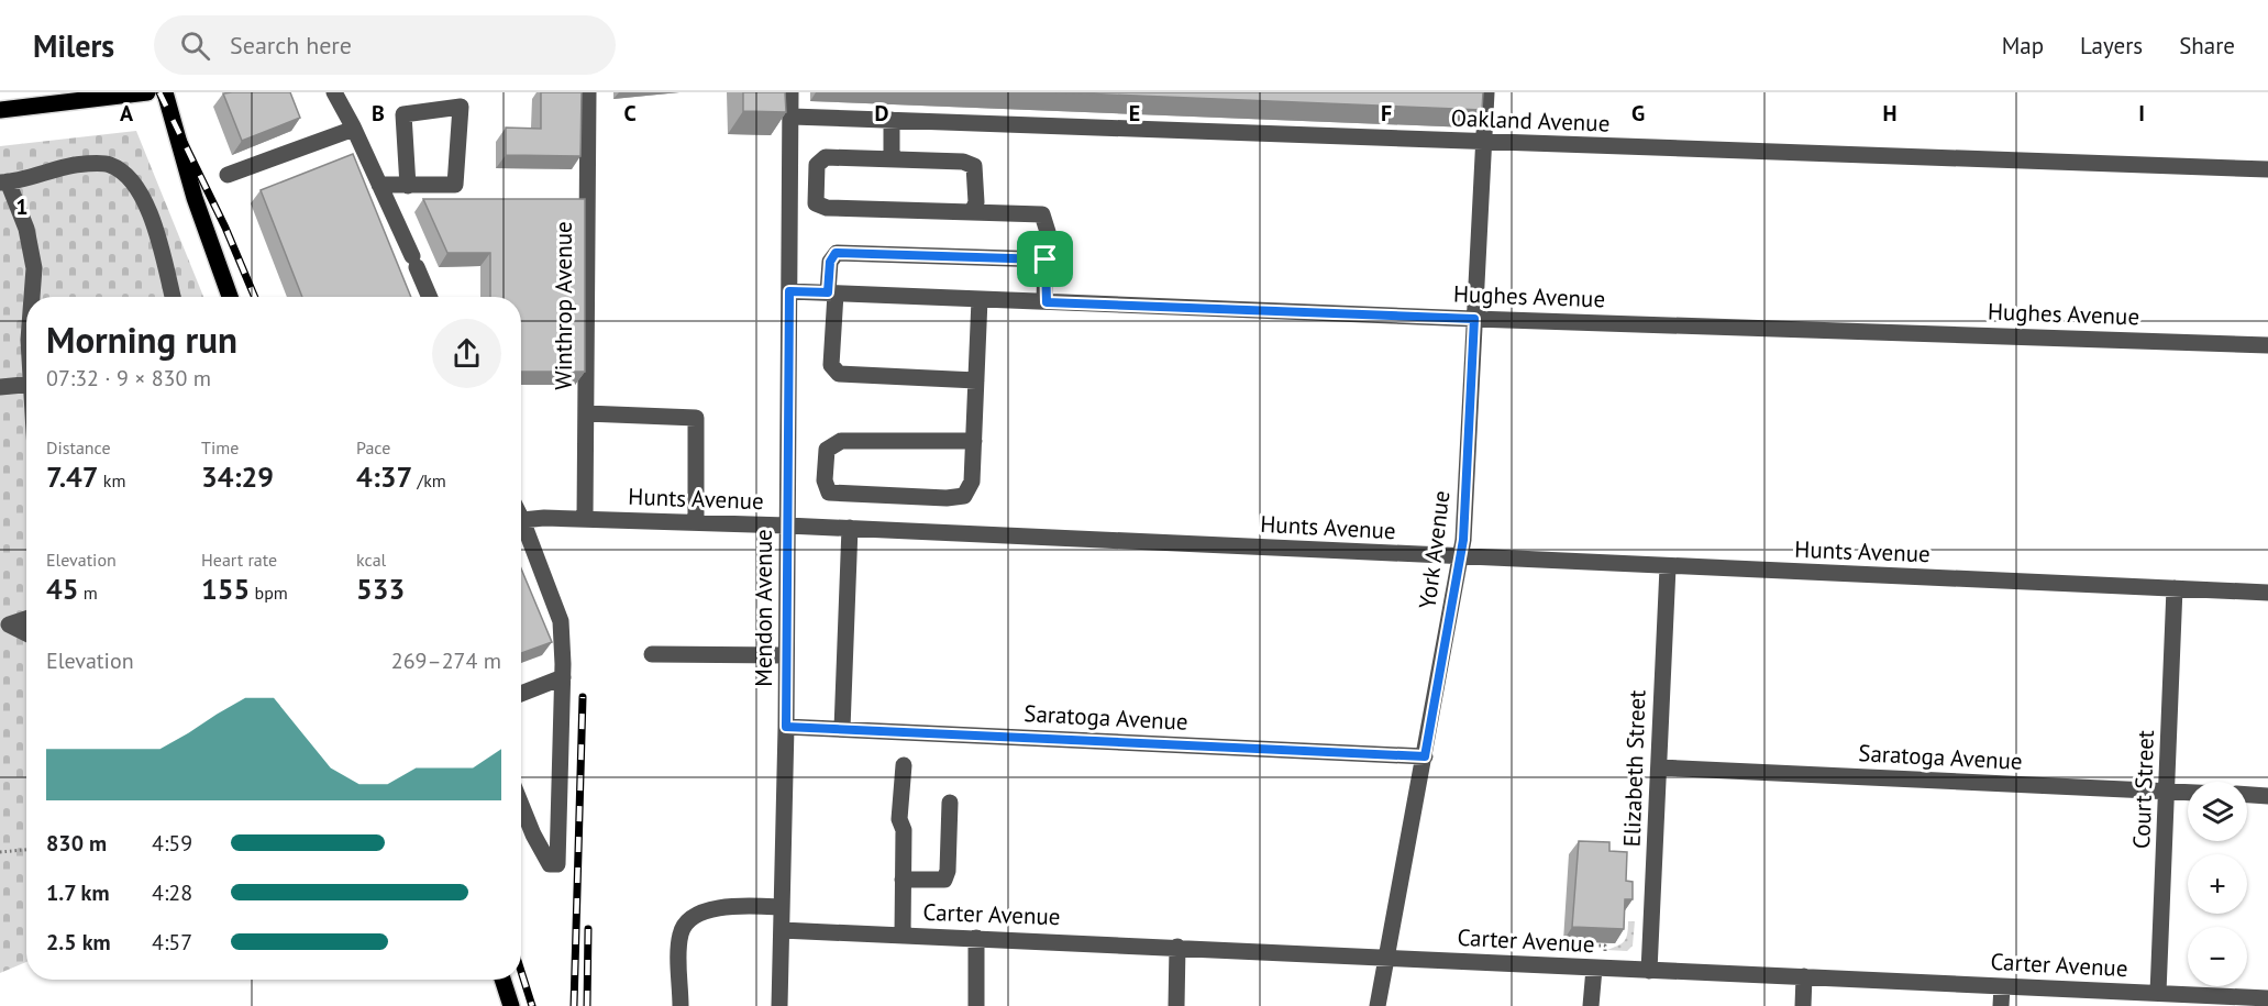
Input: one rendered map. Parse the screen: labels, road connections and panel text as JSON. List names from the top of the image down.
{
  "streets": {
    "street": [
      "Oakland Avenue",
      "Hughes Avenue",
      "Winthrop Avenue",
      "Hunts Avenue",
      "York Avenue",
      "Mendon Avenue",
      "Saratoga Avenue",
      "Elizabeth Street",
      "Court Street",
      "Carter Avenue"
    ]
  },
  "crossings": [
    ["Oakland Avenue", "York Avenue"],
    ["Oakland Avenue", "Mendon Avenue"],
    ["Hughes Avenue", "York Avenue"],
    ["Hughes Avenue", "Mendon Avenue"],
    ["Winthrop Avenue", "Hunts Avenue"],
    ["Hunts Avenue", "York Avenue"],
    ["Hunts Avenue", "Mendon Avenue"],
    ["Hunts Avenue", "Elizabeth Street"],
    ["Hunts Avenue", "Court Street"],
    ["York Avenue", "Saratoga Avenue"],
    ["York Avenue", "Carter Avenue"],
    ["Mendon Avenue", "Saratoga Avenue"],
    ["Mendon Avenue", "Carter Avenue"],
    ["Saratoga Avenue", "Elizabeth Street"],
    ["Saratoga Avenue", "Court Street"],
    ["Elizabeth Street", "Carter Avenue"],
    ["Court Street", "Carter Avenue"]
  ],
  "page": {
    "header": "Milers",
    "search": "Search here",
    "nav": ["Map", "Layers", "Share"],
    "heading": ["Morning run", "07:32 · 9 × 830 m"],
    "stats": [
      ["Distance", "7.47 km"],
      ["Time", "34:29"],
      ["Pace", "4:37 /km"],
      ["Elevation", "45 m"],
      ["Heart rate", "155 bpm"],
      ["kcal", "533"]
    ],
    "chart": ["Elevation", "269–274 m"],
    "map_buttons": ["+", "−"],
    "list": [
      {
        "name": "830 m",
        "note": "4:59"
      },
      {
        "name": "1.7 km",
        "note": "4:28"
      },
      {
        "name": "2.5 km",
        "note": "4:57"
      }
    ]
  },
  "grid": {
    "columns": [
      "A",
      "B",
      "C",
      "D",
      "E",
      "F",
      "G",
      "H",
      "I"
    ],
    "rows": ["1"]
  }
}
